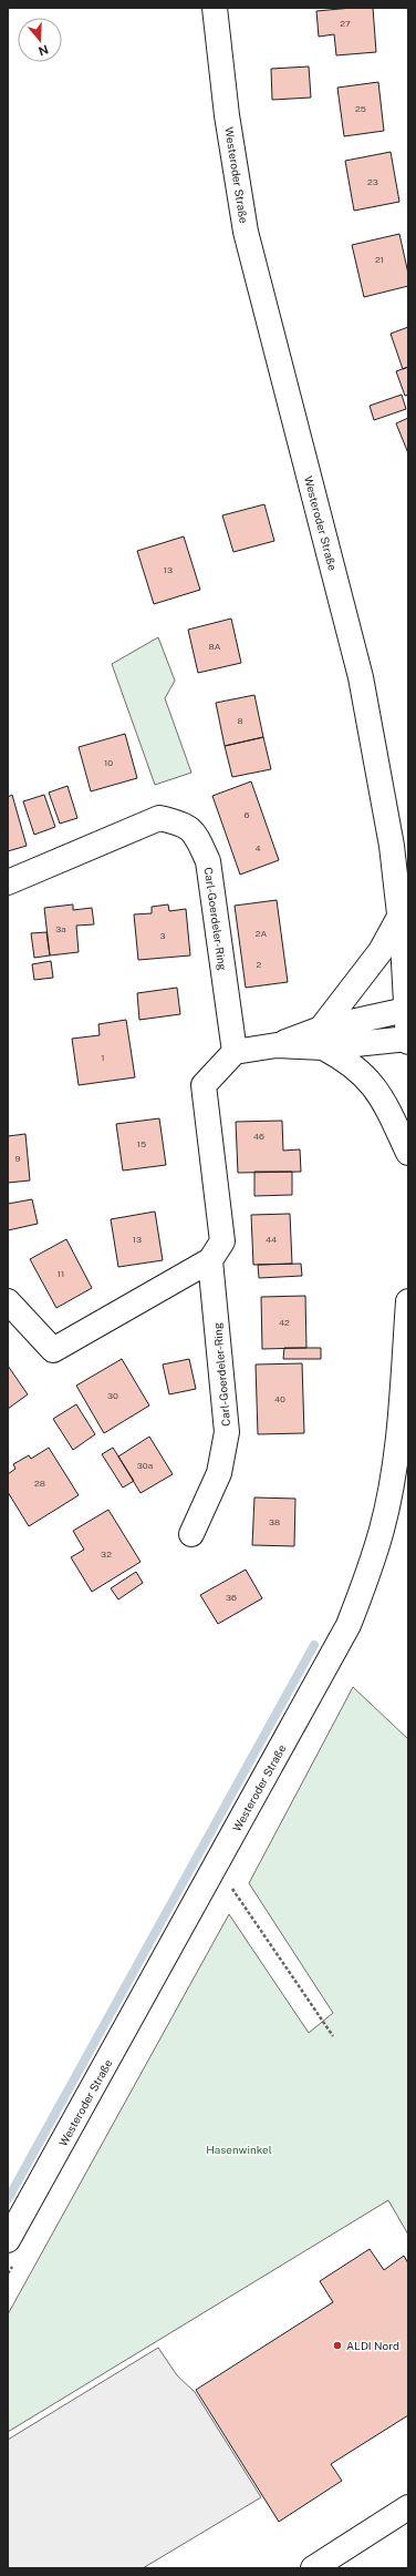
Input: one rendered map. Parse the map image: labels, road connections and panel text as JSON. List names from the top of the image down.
{
  "streets": {
    "street": ["Westeroder Straße", "Carl-Goerdeler-Ring"]
  },
  "parks": ["Hasenwinkel"],
  "places": ["ALDI Nord"],
  "house_numbers": [
    "27",
    "25",
    "23",
    "21",
    "13",
    "8A",
    "8",
    "10",
    "6",
    "4",
    "3a",
    "2A",
    "3",
    "2",
    "1",
    "46",
    "15",
    "9",
    "13",
    "44",
    "11",
    "42",
    "30",
    "40",
    "30a",
    "28",
    "38",
    "32",
    "36"
  ],
  "north": "bottom"
}
